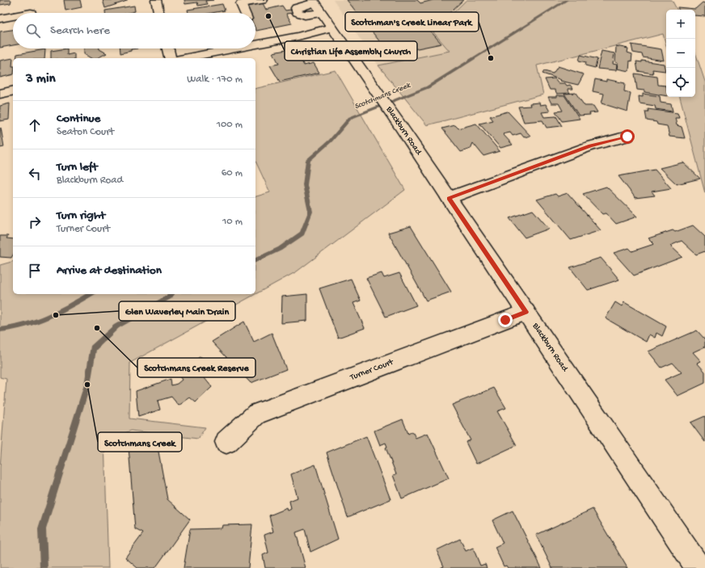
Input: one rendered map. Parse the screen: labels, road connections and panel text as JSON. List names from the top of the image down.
{
  "streets": {
    "street": ["Blackburn Road", "Turner Court"]
  },
  "crossings": [
    ["Blackburn Road", "Turner Court"]
  ],
  "water": ["Scotchmans Creek"],
  "places": [
    "Christian Life Assembly Church",
    "Scotchman's Creek Linear Park",
    "Glen Waverley Main Drain",
    "Scotchmans Creek Reserve",
    "Scotchmans Creek"
  ],
  "page": {
    "map_buttons": ["+", "−"],
    "search": "Search here",
    "heading": ["3 min", "Walk · 170 m"],
    "list": [
      ["Continue", "Seaton Court", "100 m"],
      ["Turn left", "Blackburn Road", "60 m"],
      ["Turn right", "Turner Court", "10 m"],
      "Arrive at destination"
    ]
  }
}
